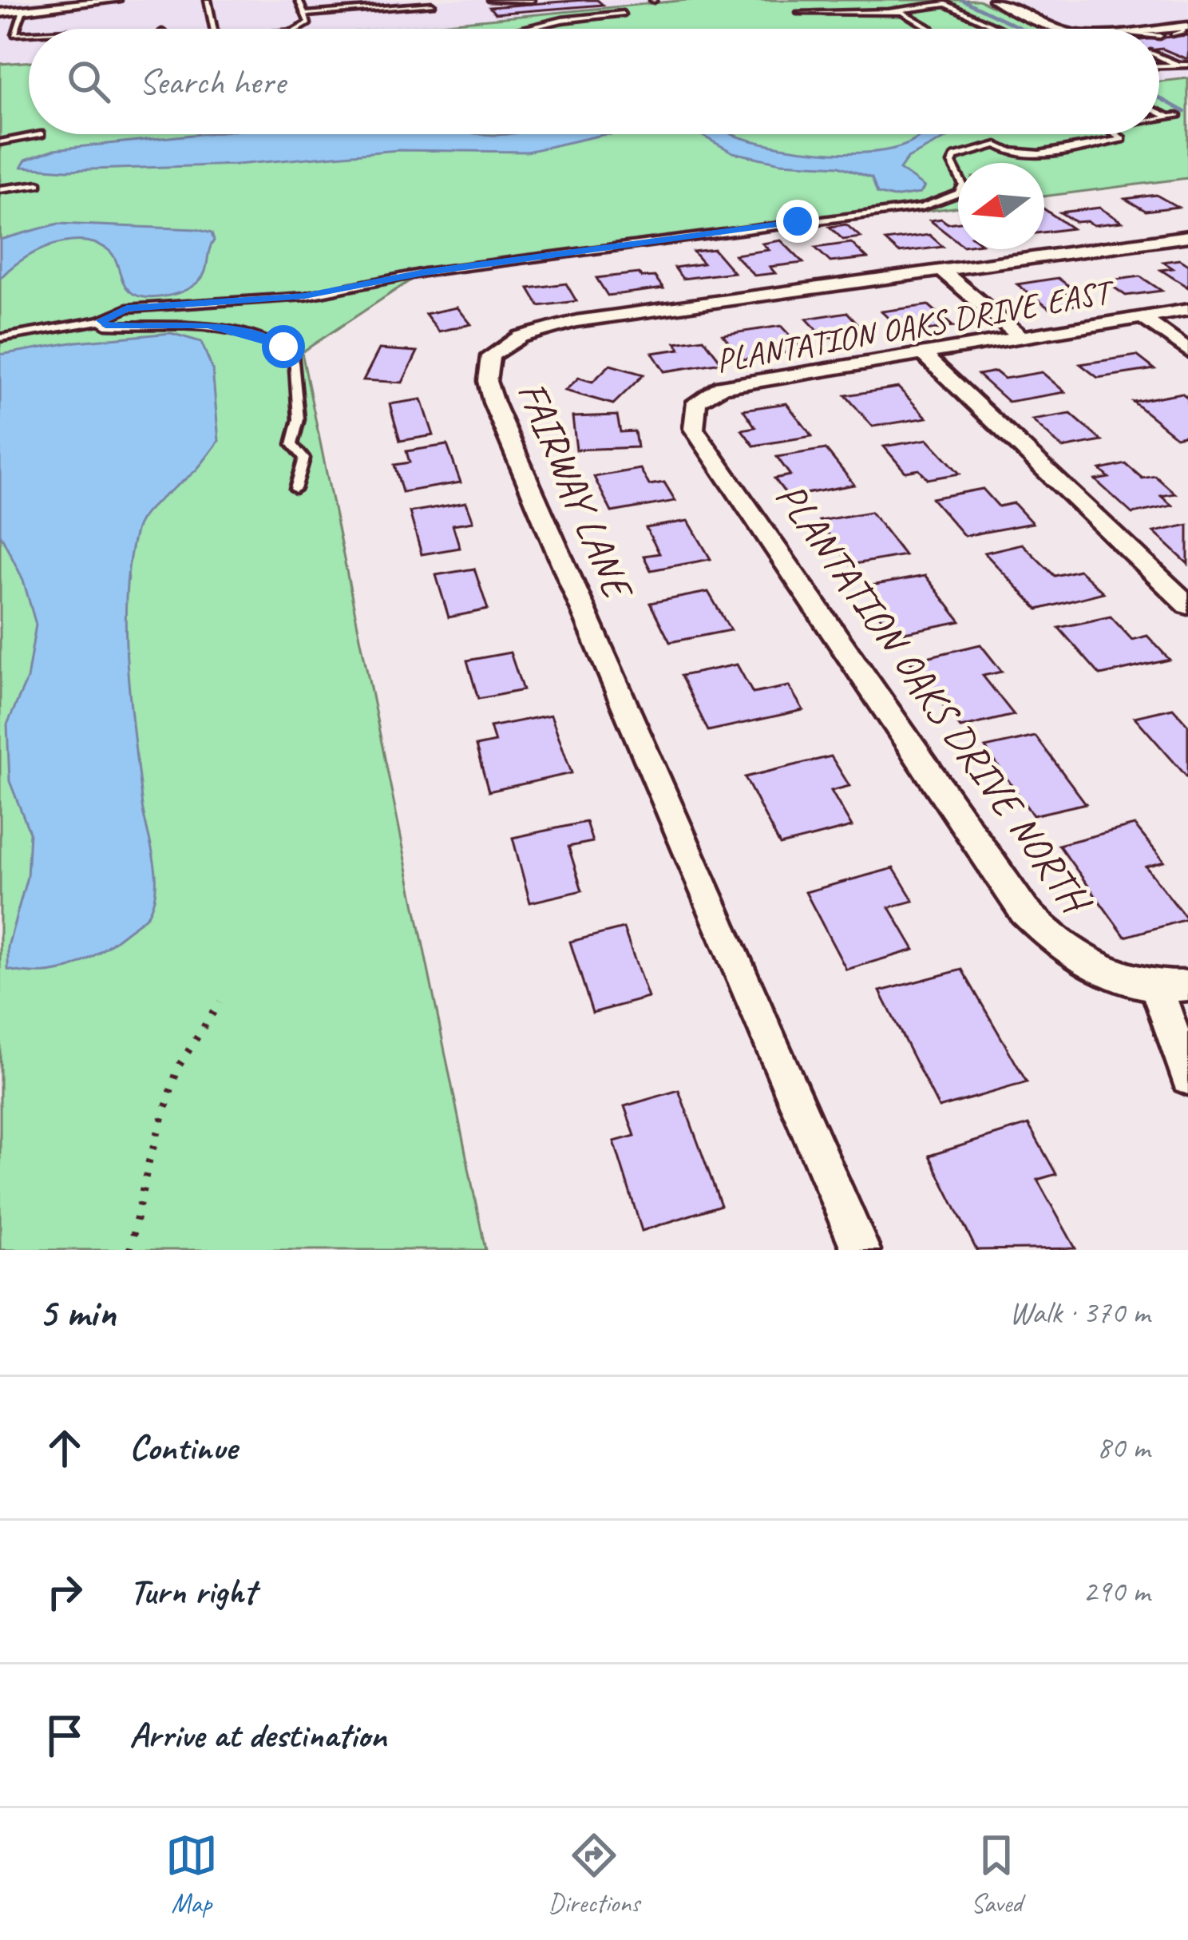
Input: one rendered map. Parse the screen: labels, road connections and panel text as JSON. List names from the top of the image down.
{
  "streets": {
    "street": ["PLANTATION OAKS DRIVE EAST", "FAIRWAY LANE", "PLANTATION OAKS DRIVE NORTH"]
  },
  "crossings": [
    ["PLANTATION OAKS DRIVE EAST", "PLANTATION OAKS DRIVE NORTH"]
  ],
  "north": "left",
  "page": {
    "search": "Search here",
    "heading": ["5 min", "Walk · 370 m"],
    "list": [
      ["Continue", "80 m"],
      ["Turn right", "290 m"],
      "Arrive at destination"
    ],
    "nav": ["Map", "Directions", "Saved"]
  }
}
